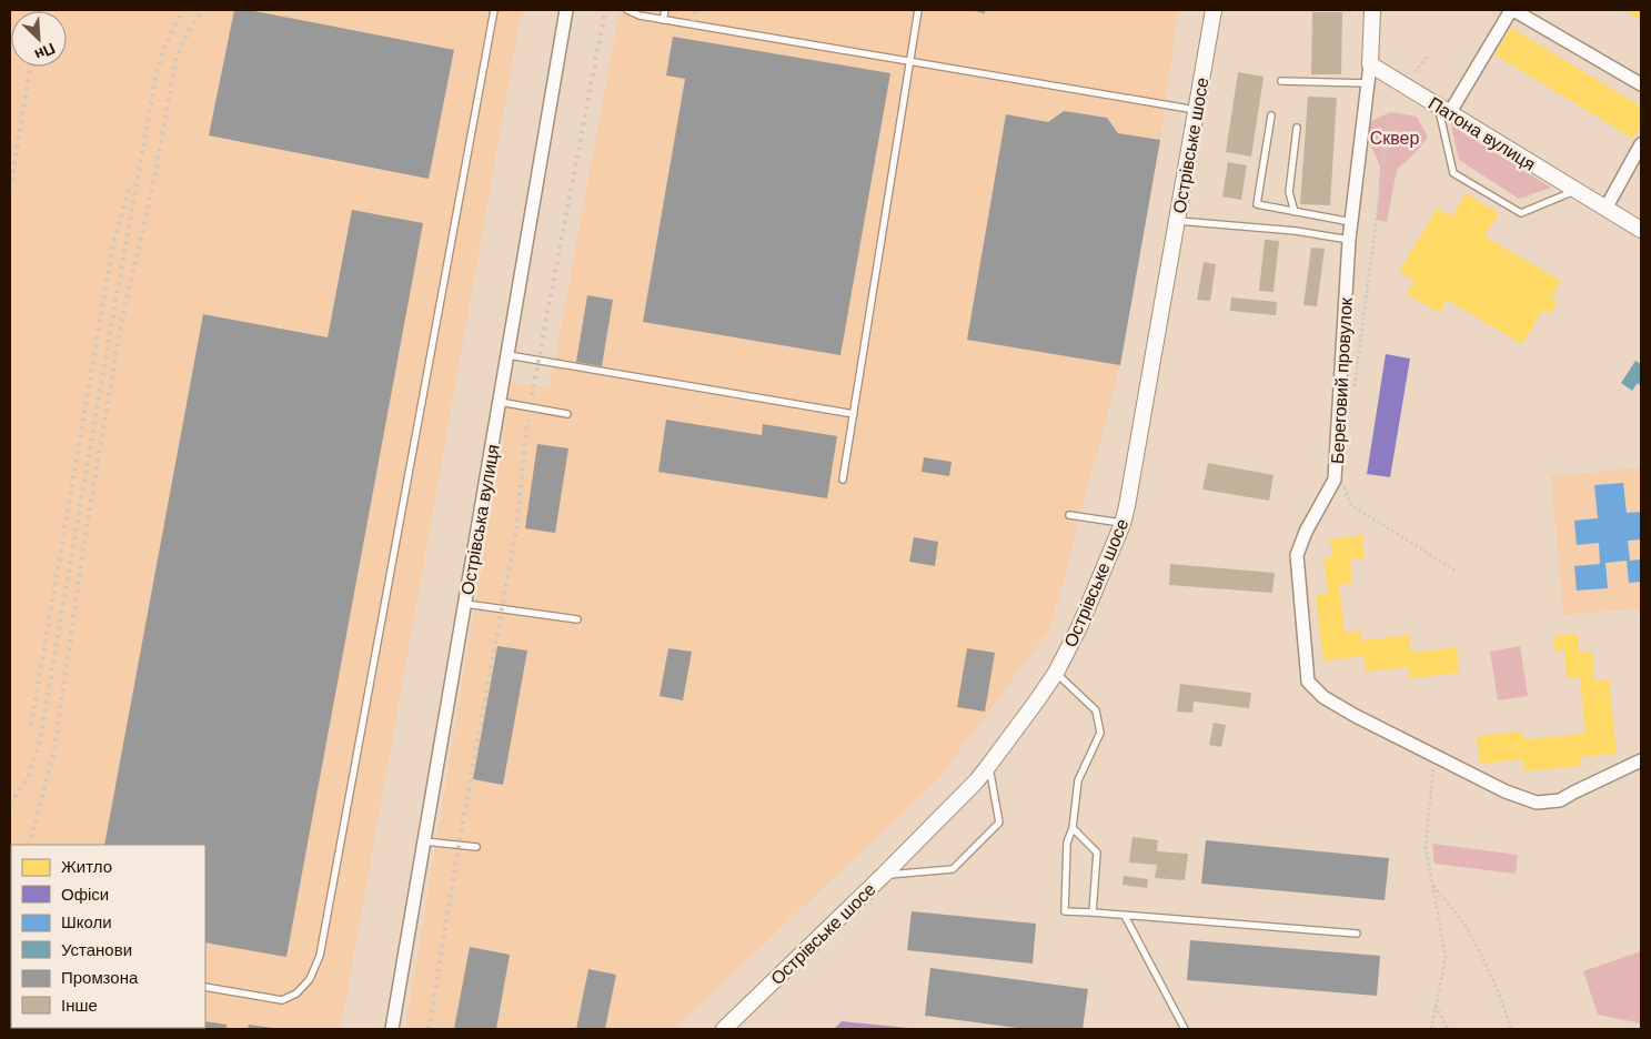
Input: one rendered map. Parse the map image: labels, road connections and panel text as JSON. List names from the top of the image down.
{
  "streets": {
    "street": [
      "Патона вулиця",
      "Острівське шосе",
      "Береговий провулок",
      "Острівська вулиця"
    ]
  },
  "crossings": [
    ["Патона вулиця", "Береговий провулок"]
  ],
  "parks": ["Сквер"],
  "legend": [
    "Житло",
    "Офіси",
    "Школи",
    "Установи",
    "Промзона",
    "Інше"
  ],
  "north": "bottom right"
}
